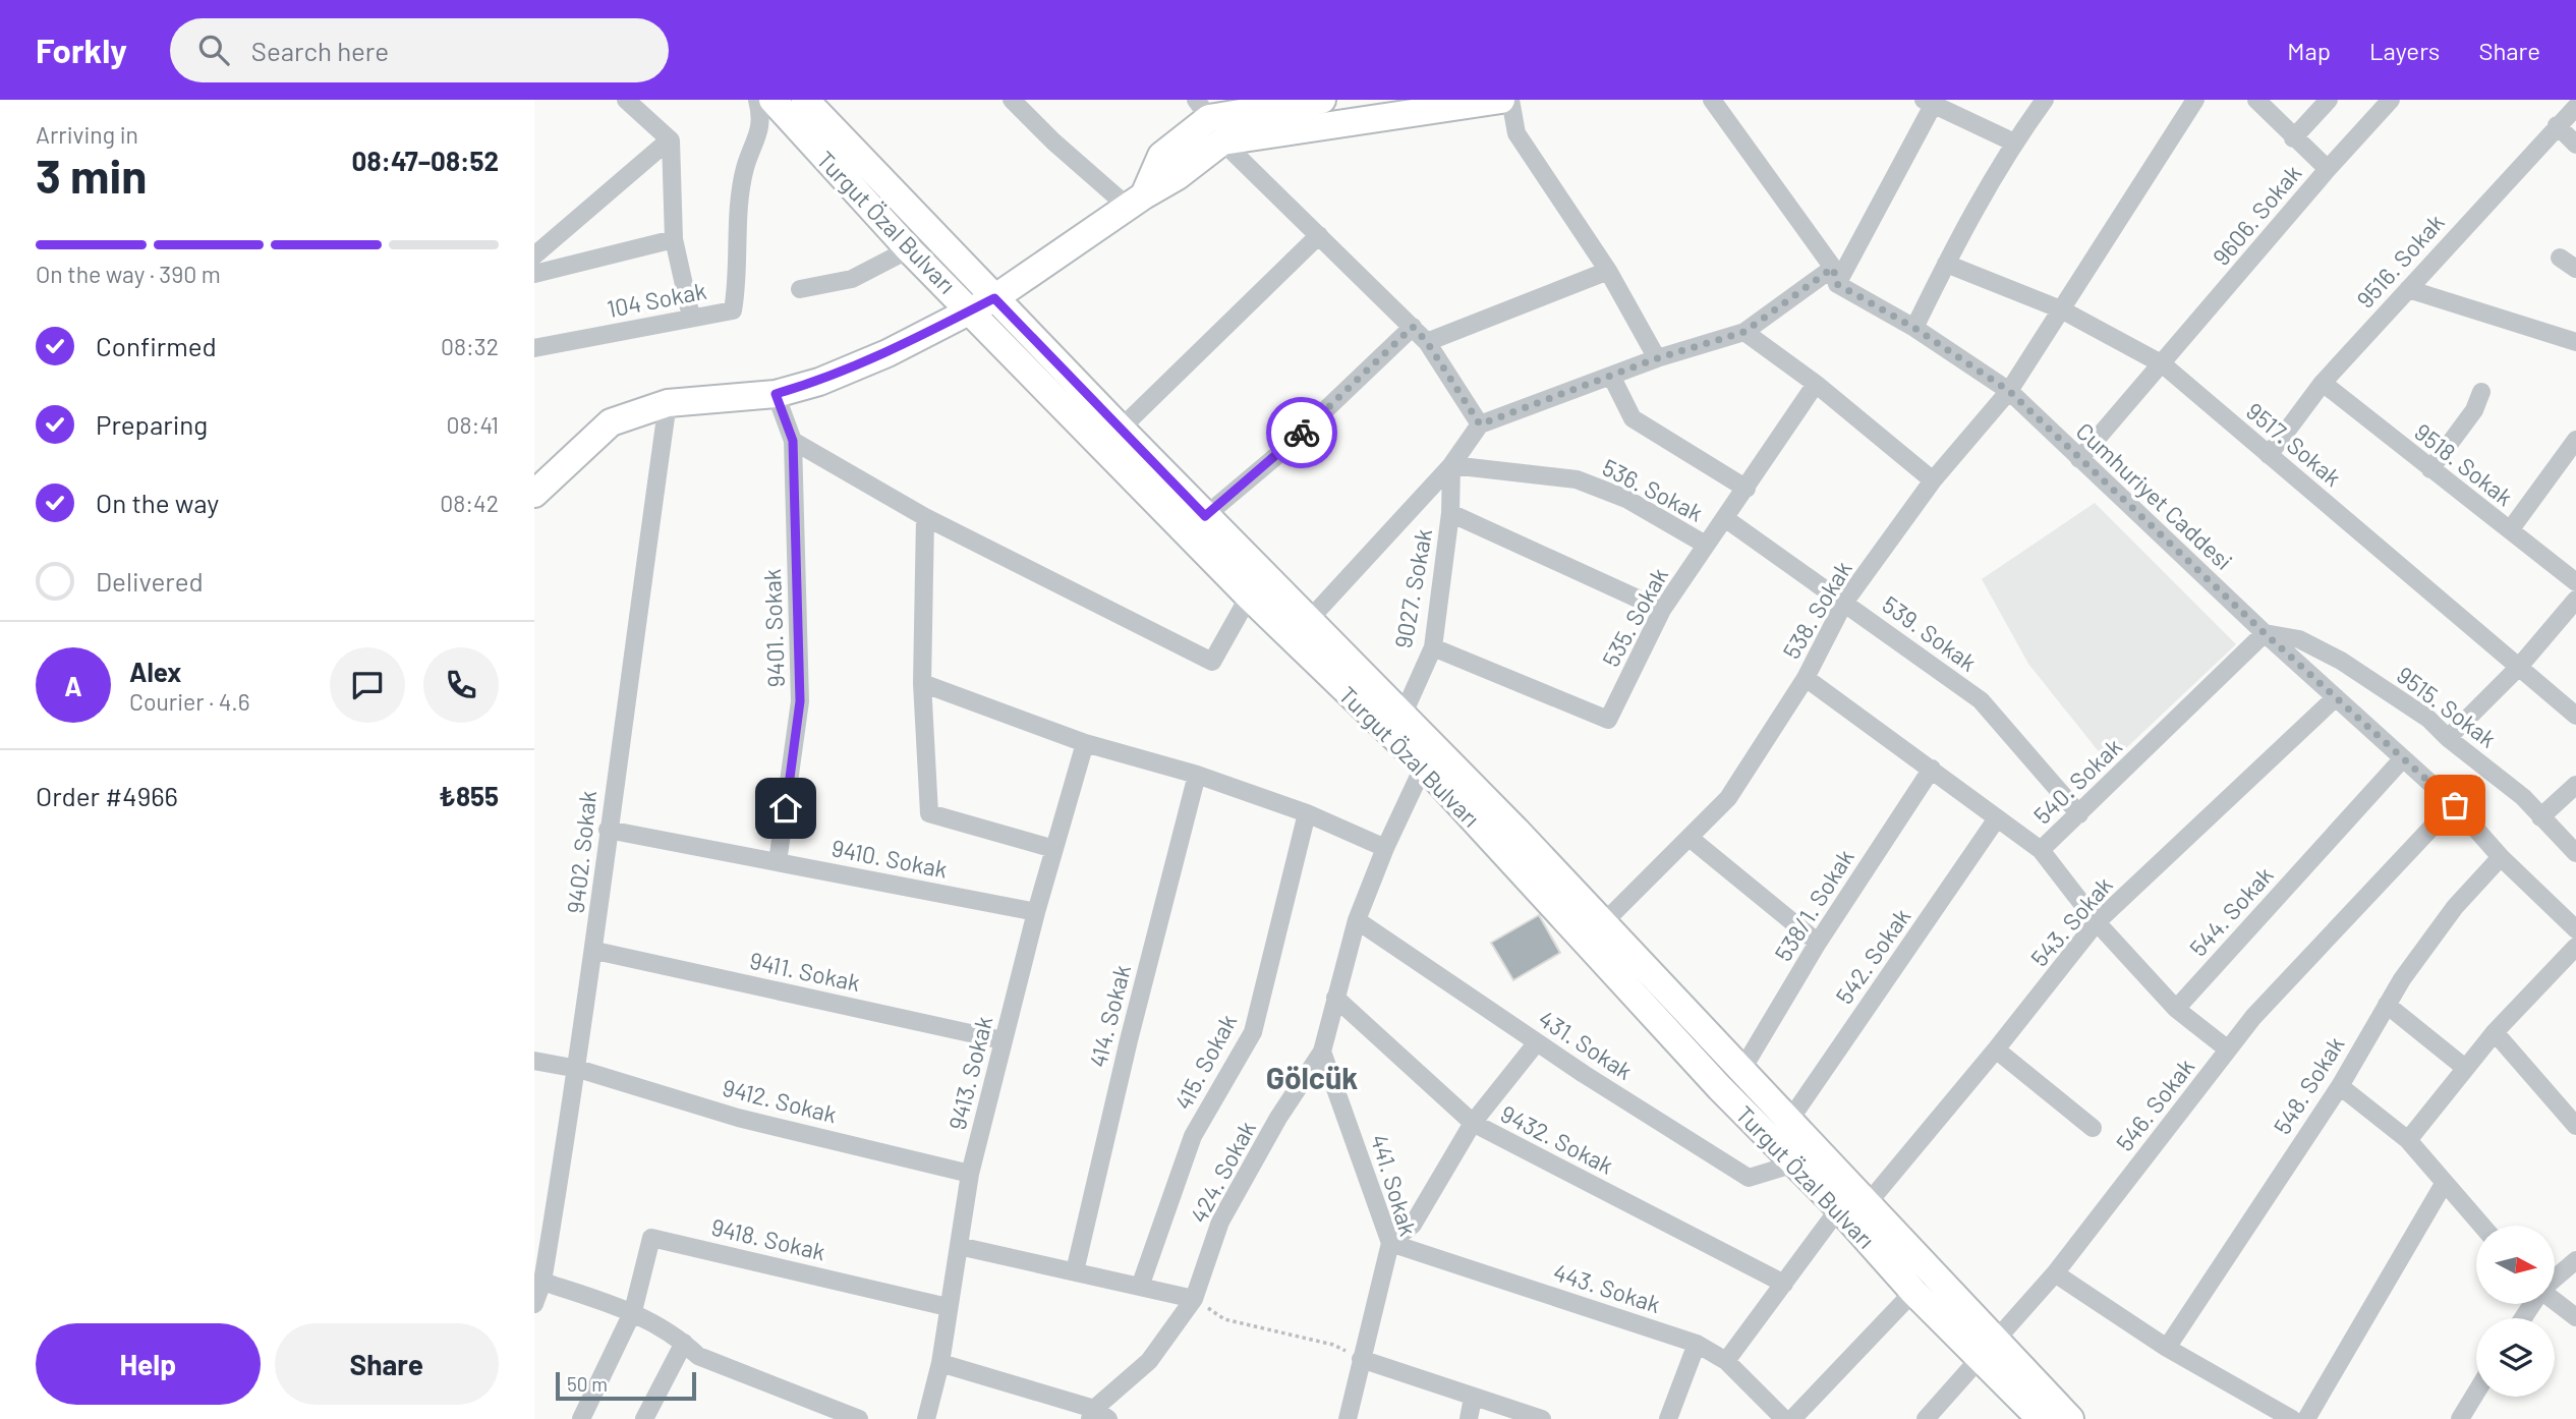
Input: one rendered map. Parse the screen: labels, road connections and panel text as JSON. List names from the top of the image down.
{
  "streets": {
    "street": [
      "9606. Sokak",
      "Turgut Özal Bulvarı",
      "9516. Sokak",
      "104 Sokak",
      "9517. Sokak",
      "9518. Sokak",
      "536. Sokak",
      "Cumhuriyet Caddesi",
      "9027. Sokak",
      "538. Sokak",
      "535. Sokak",
      "9401. Sokak",
      "539. Sokak",
      "9515. Sokak",
      "540. Sokak",
      "9402. Sokak",
      "9410. Sokak",
      "538/1. Sokak",
      "544. Sokak",
      "543. Sokak",
      "542. Sokak",
      "9411. Sokak",
      "414. Sokak",
      "431. Sokak",
      "415. Sokak",
      "9413. Sokak",
      "548. Sokak",
      "9412. Sokak",
      "546. Sokak",
      "9432. Sokak",
      "424. Sokak",
      "441. Sokak",
      "9418. Sokak",
      "443. Sokak"
    ]
  },
  "crossings": [
    ["9606. Sokak", "9517. Sokak"],
    ["9606. Sokak", "Cumhuriyet Caddesi"],
    ["Turgut Özal Bulvarı", "9027. Sokak"],
    ["Turgut Özal Bulvarı", "538. Sokak"],
    ["Turgut Özal Bulvarı", "538/1. Sokak"],
    ["Turgut Özal Bulvarı", "543. Sokak"],
    ["Turgut Özal Bulvarı", "542. Sokak"],
    ["Turgut Özal Bulvarı", "431. Sokak"],
    ["Turgut Özal Bulvarı", "546. Sokak"],
    ["Turgut Özal Bulvarı", "424. Sokak"],
    ["9516. Sokak", "9517. Sokak"],
    ["9516. Sokak", "9518. Sokak"],
    ["9517. Sokak", "538. Sokak"],
    ["536. Sokak", "9027. Sokak"],
    ["536. Sokak", "535. Sokak"],
    ["Cumhuriyet Caddesi", "538. Sokak"],
    ["Cumhuriyet Caddesi", "9515. Sokak"],
    ["Cumhuriyet Caddesi", "540. Sokak"],
    ["Cumhuriyet Caddesi", "544. Sokak"],
    ["Cumhuriyet Caddesi", "543. Sokak"],
    ["Cumhuriyet Caddesi", "548. Sokak"],
    ["9027. Sokak", "535. Sokak"],
    ["538. Sokak", "539. Sokak"],
    ["538. Sokak", "540. Sokak"],
    ["535. Sokak", "539. Sokak"],
    ["9401. Sokak", "9410. Sokak"],
    ["539. Sokak", "540. Sokak"],
    ["9515. Sokak", "540. Sokak"],
    ["540. Sokak", "538/1. Sokak"],
    ["540. Sokak", "542. Sokak"],
    ["9402. Sokak", "9410. Sokak"],
    ["9402. Sokak", "9411. Sokak"],
    ["9402. Sokak", "9412. Sokak"],
    ["9410. Sokak", "9413. Sokak"],
    ["9411. Sokak", "9413. Sokak"],
    ["431. Sokak", "424. Sokak"],
    ["9413. Sokak", "9412. Sokak"],
    ["9413. Sokak", "9418. Sokak"],
    ["9432. Sokak", "424. Sokak"],
    ["424. Sokak", "441. Sokak"],
    ["441. Sokak", "443. Sokak"]
  ],
  "districts": ["Gölcük"],
  "scale_bar": "50 m",
  "north": "right",
  "page": {
    "header": "Forkly",
    "search": "Search here",
    "nav": ["Map", "Layers", "Share"],
    "heading": ["3 min", "Arriving in", "08:47–08:52"],
    "panel": [
      "Alex",
      "Courier · 4.6",
      "Order #4966",
      "₺855"
    ],
    "bar": "On the way · 390 m",
    "list": [
      ["Confirmed", "08:32"],
      ["Preparing", "08:41"],
      ["On the way", "08:42"],
      "Delivered"
    ],
    "round": "A",
    "buttons": ["Help", "Share"],
    "scale": "50 m"
  }
}
